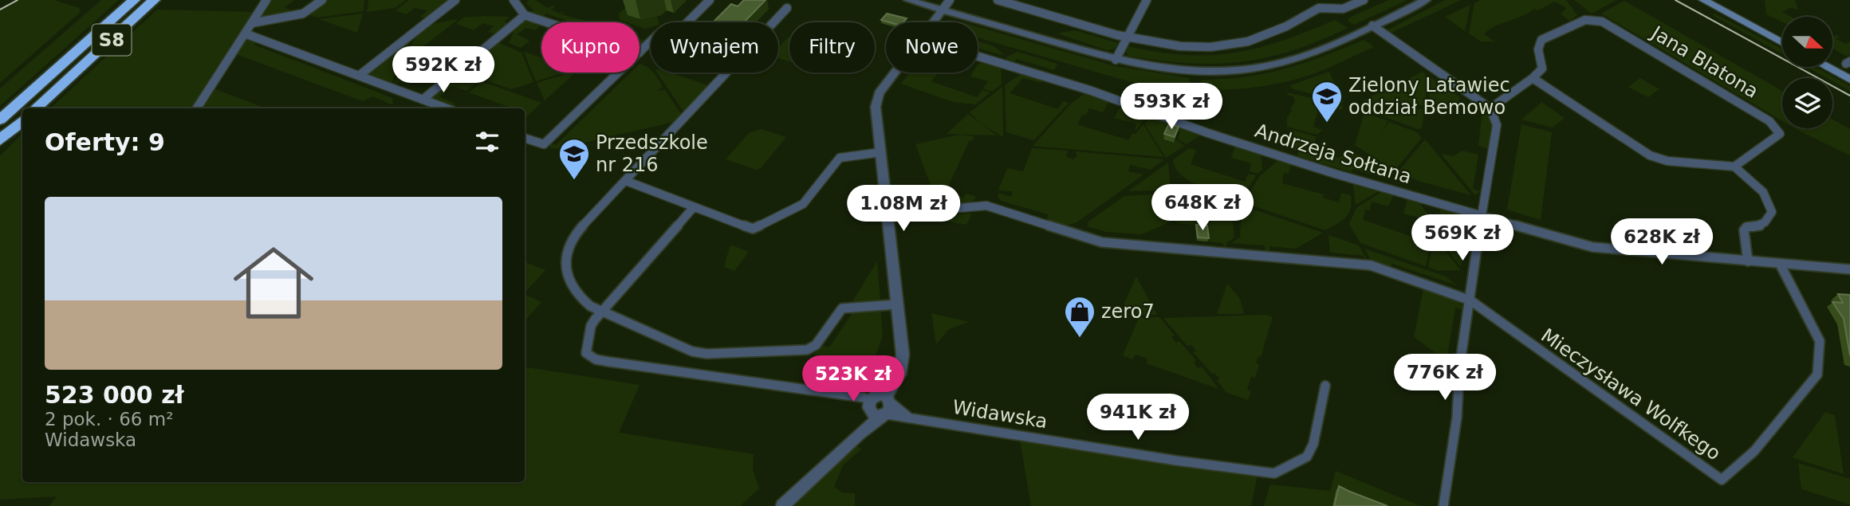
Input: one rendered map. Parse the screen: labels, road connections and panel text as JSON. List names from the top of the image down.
{
  "streets": {
    "highway": ["S8"],
    "street": [
      "Jana Blatona",
      "Andrzeja Sołtana",
      "Mieczysława Wolfkego",
      "Widawska"
    ]
  },
  "places": {
    "school or university": ["Zielony Latawiec oddział Bemowo", "Przedszkole nr 216"],
    "shop": ["zero7"]
  },
  "north": "right",
  "page": {
    "chip": [
      "Kupno",
      "Wynajem",
      "Filtry",
      "Nowe"
    ],
    "price": [
      "592K zł",
      "593K zł",
      "648K zł",
      "1.08M zł",
      "569K zł",
      "628K zł",
      "776K zł",
      "523K zł",
      "941K zł"
    ],
    "heading": "Oferty: 9",
    "list": [
      {
        "name": "523 000 zł",
        "note": "2 pok. · 66 m² · Widawska"
      }
    ]
  }
}
